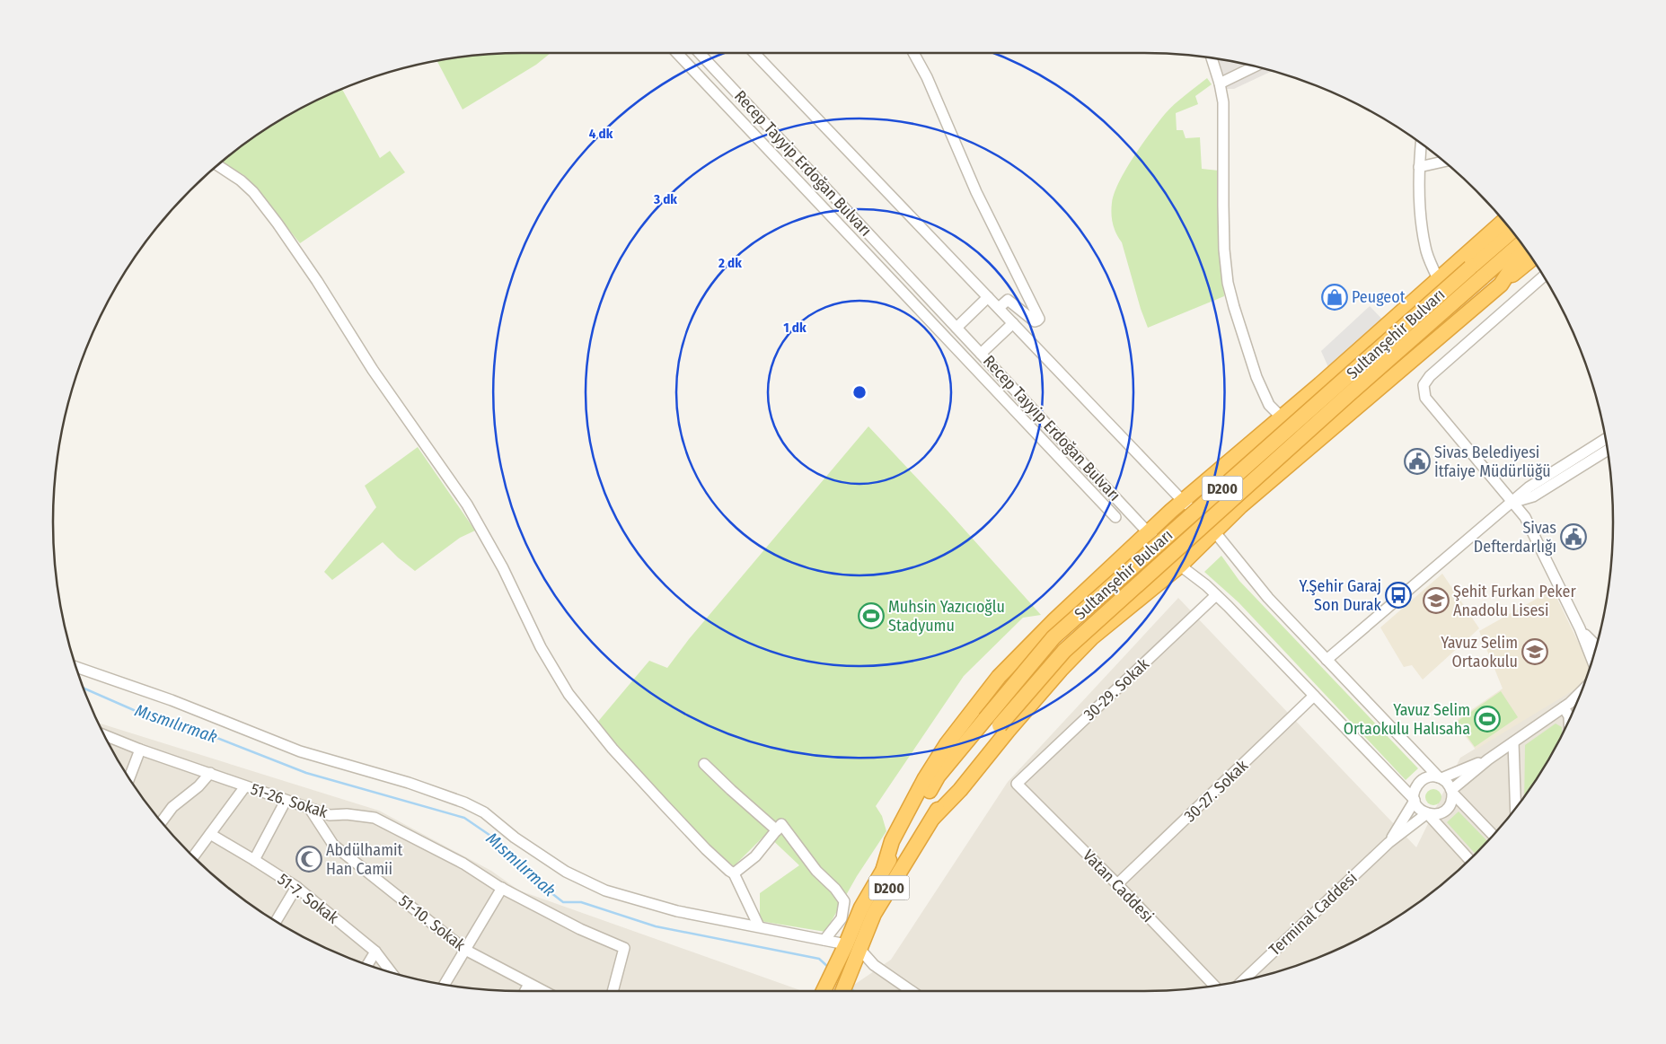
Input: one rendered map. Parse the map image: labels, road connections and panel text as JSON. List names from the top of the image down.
{
  "streets": {
    "highway": ["Sultanşehir Bulvarı", "D200"],
    "street": [
      "Recep Tayyip Erdoğan Bulvarı",
      "30-29. Sokak",
      "30-27. Sokak",
      "51-26. Sokak",
      "Vatan Caddesi",
      "51-7. Sokak",
      "Terminal Caddesi",
      "51-10. Sokak"
    ]
  },
  "crossings": [
    ["Recep Tayyip Erdoğan Bulvarı", "30-29. Sokak"],
    ["Recep Tayyip Erdoğan Bulvarı", "30-27. Sokak"],
    ["Recep Tayyip Erdoğan Bulvarı", "Terminal Caddesi"],
    ["30-29. Sokak", "Vatan Caddesi"],
    ["30-27. Sokak", "Vatan Caddesi"],
    ["51-26. Sokak", "51-10. Sokak"]
  ],
  "water": ["Mısmılırmak"],
  "places": {
    "shop": ["Peugeot"],
    "public building": ["Sivas Belediyesi İtfaiye Müdürlüğü", "Sivas Defterdarlığı"],
    "bus stop": ["Y.Şehir Garaj Son Durak"],
    "school or university": ["Şehit Furkan Peker Anadolu Lisesi", "Yavuz Selim Ortaokulu"],
    "sports": ["Muhsin Yazıcıoğlu Stadyumu", "Yavuz Selim Ortaokulu Halısaha"],
    "mosque": ["Abdülhamit Han Camii"]
  },
  "rings": [
    "4 dk",
    "3 dk",
    "2 dk",
    "1 dk"
  ]
}
